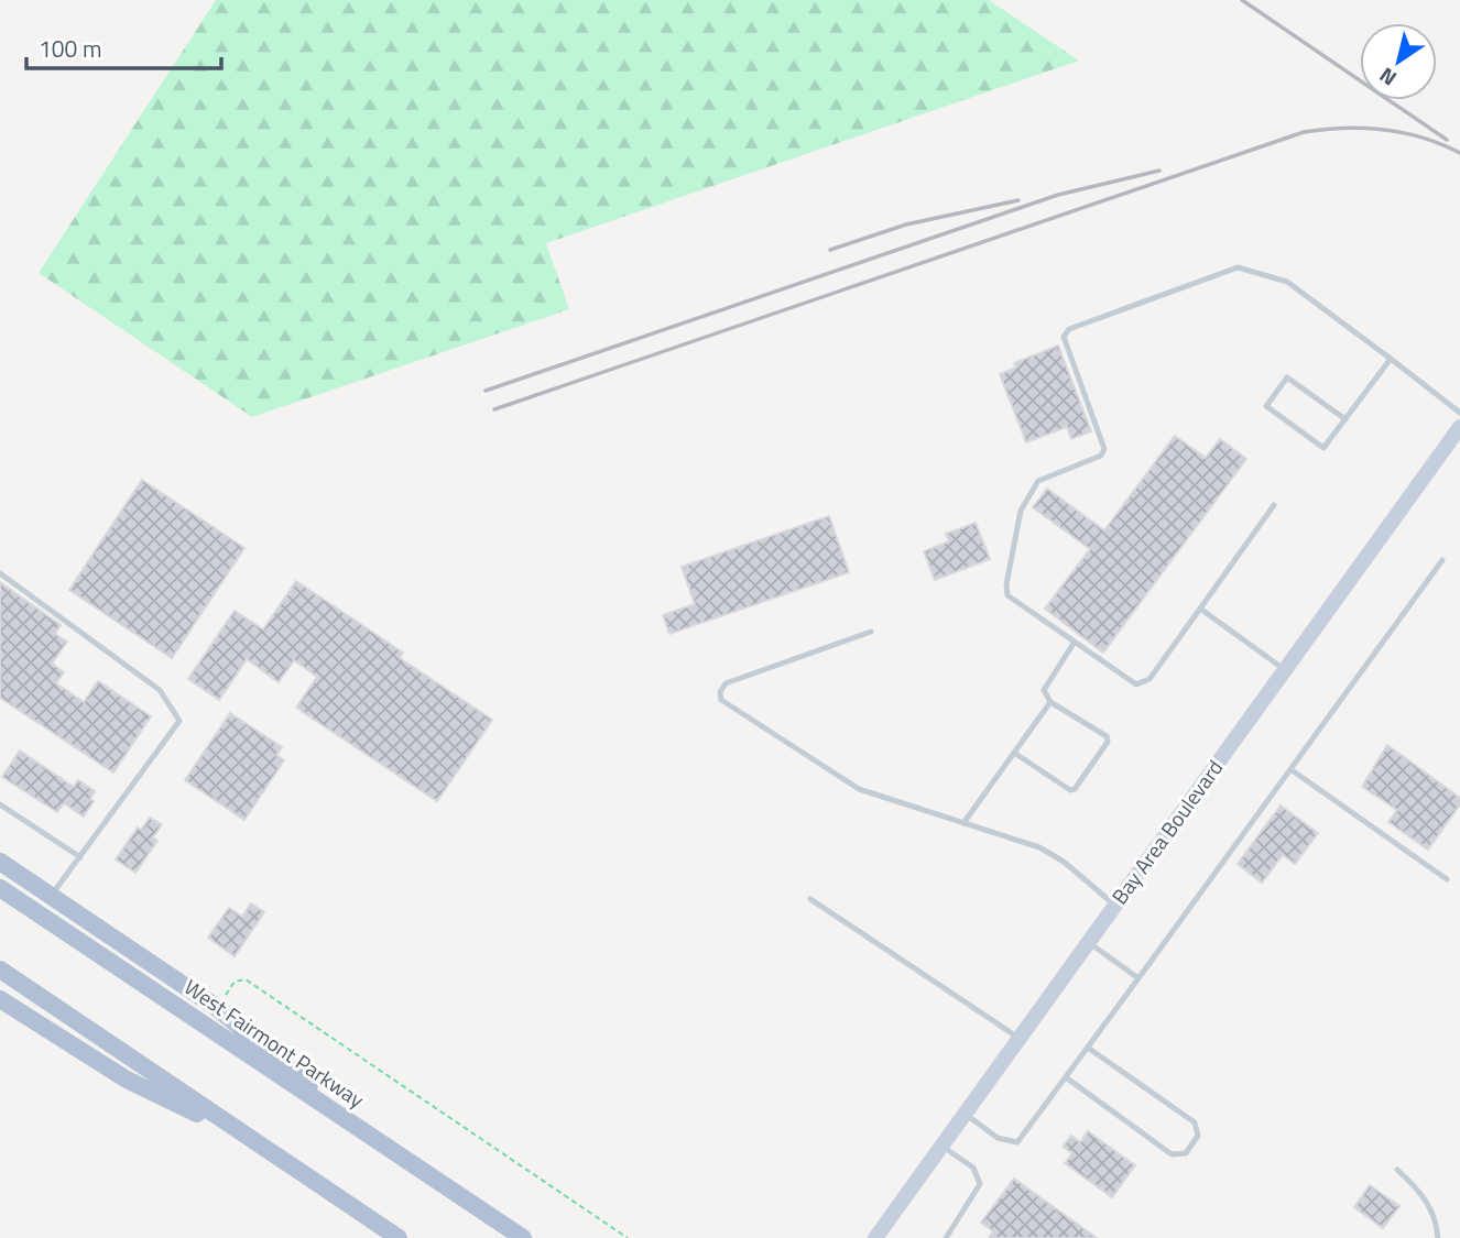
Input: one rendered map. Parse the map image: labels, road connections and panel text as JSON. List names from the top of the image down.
{
  "streets": {
    "main road": ["Bay Area Boulevard", "West Fairmont Parkway"]
  },
  "scale_bar": "100 m",
  "north": "bottom left"
}
